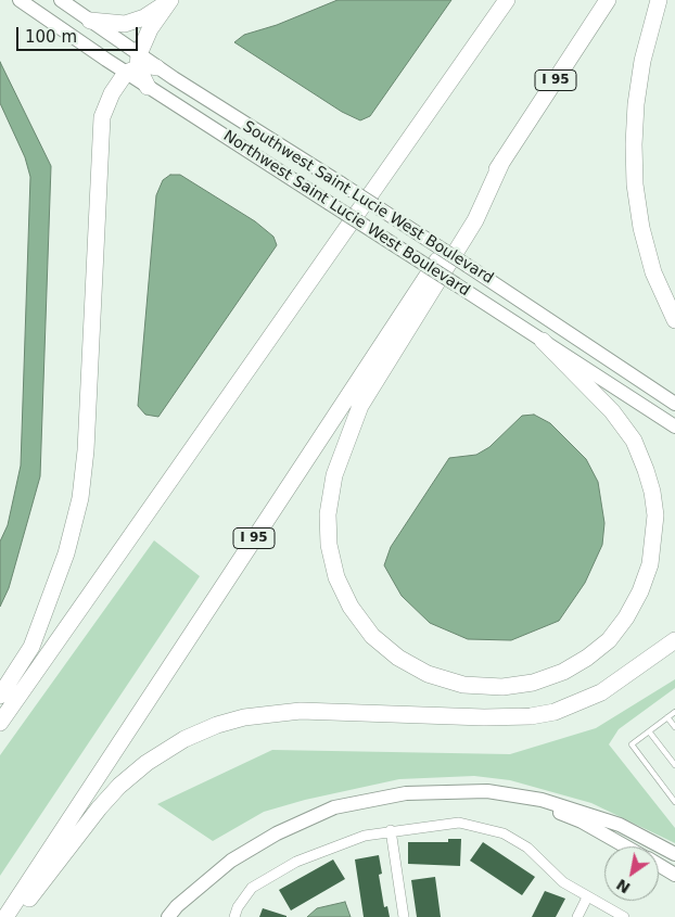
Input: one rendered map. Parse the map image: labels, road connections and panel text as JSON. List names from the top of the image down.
{
  "streets": {
    "highway": ["I 95"],
    "main road": ["Southwest Saint Lucie West Boulevard", "Northwest Saint Lucie West Boulevard"]
  },
  "scale_bar": "100 m",
  "north": "bottom left"
}
